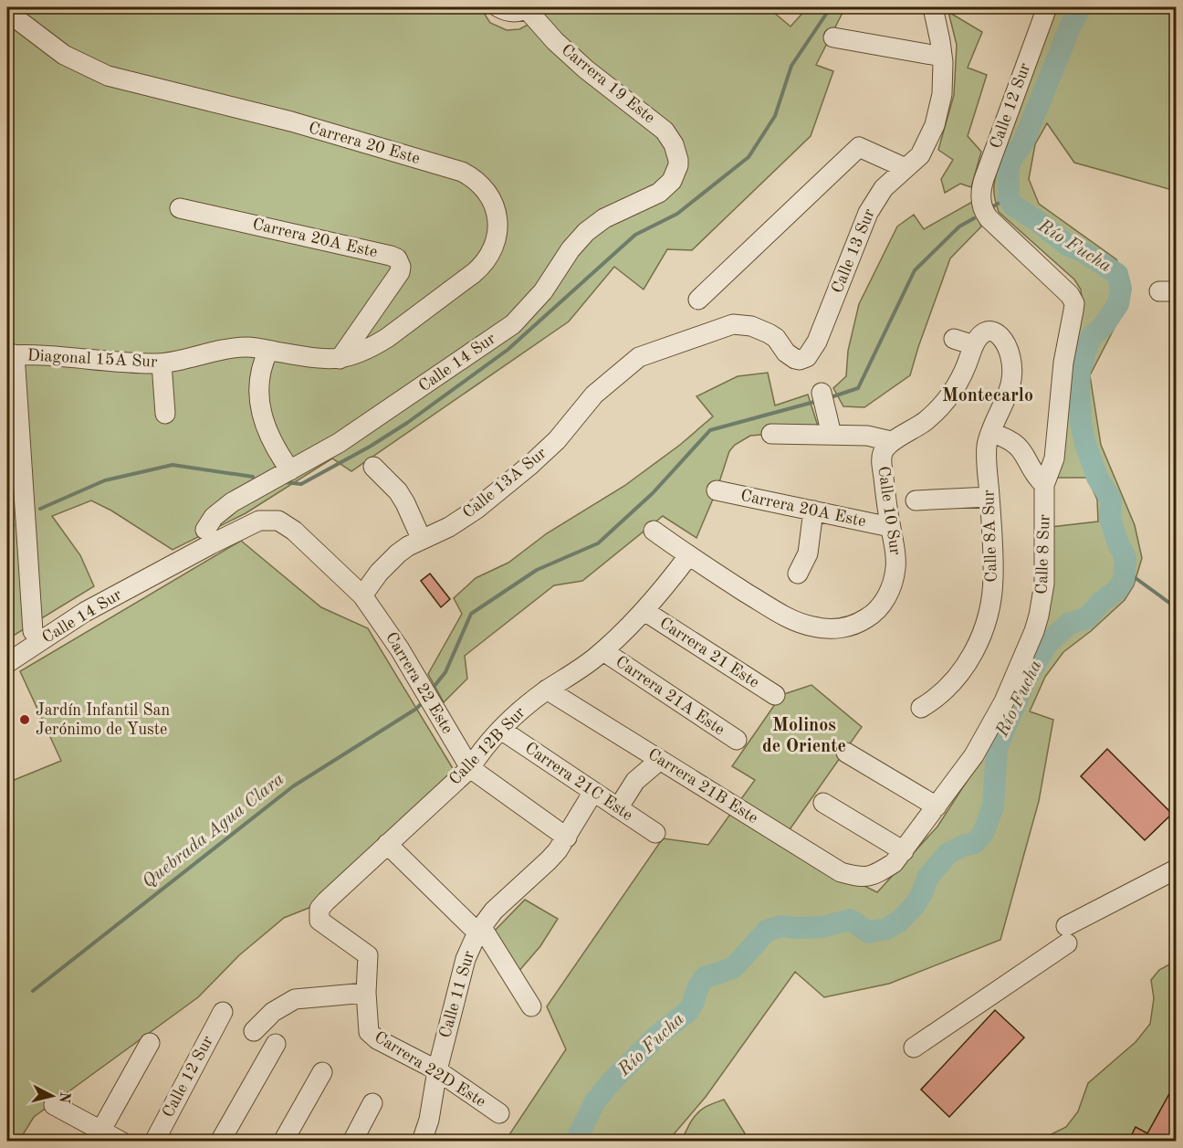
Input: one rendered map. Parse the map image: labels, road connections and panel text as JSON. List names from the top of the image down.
{
  "streets": {
    "street": [
      "Carrera 19 Este",
      "Calle 12 Sur",
      "Carrera 20 Este",
      "Carrera 20A Este",
      "Calle 13 Sur",
      "Diagonal 15A Sur",
      "Calle 14 Sur",
      "Calle 13A Sur",
      "Calle 10 Sur",
      "Calle 8A Sur",
      "Calle 8 Sur",
      "Carrera 21 Este",
      "Carrera 22 Este",
      "Carrera 21A Este",
      "Calle 12B Sur",
      "Carrera 21C Este",
      "Carrera 21B Este",
      "Calle 11 Sur",
      "Carrera 22D Este"
    ]
  },
  "crossings": [
    ["Carrera 19 Este", "Calle 14 Sur"],
    ["Calle 12 Sur", "Calle 8 Sur"],
    ["Carrera 20 Este", "Carrera 20A Este"],
    ["Carrera 20 Este", "Diagonal 15A Sur"],
    ["Carrera 20A Este", "Diagonal 15A Sur"],
    ["Carrera 20A Este", "Calle 10 Sur"],
    ["Calle 13 Sur", "Calle 13A Sur"],
    ["Calle 14 Sur", "Carrera 22 Este"],
    ["Calle 13A Sur", "Carrera 22 Este"],
    ["Calle 10 Sur", "Calle 8A Sur"],
    ["Calle 10 Sur", "Calle 12B Sur"],
    ["Calle 8 Sur", "Carrera 21B Este"],
    ["Carrera 21 Este", "Calle 12B Sur"],
    ["Carrera 22 Este", "Calle 12B Sur"],
    ["Carrera 22 Este", "Calle 11 Sur"],
    ["Carrera 21A Este", "Calle 12B Sur"],
    ["Calle 12B Sur", "Carrera 21C Este"],
    ["Calle 12B Sur", "Carrera 21B Este"],
    ["Calle 12B Sur", "Carrera 22D Este"],
    ["Carrera 21C Este", "Calle 11 Sur"],
    ["Calle 11 Sur", "Carrera 22D Este"]
  ],
  "districts": ["Montecarlo", "Molinos de Oriente"],
  "water": ["Río Fucha", "Quebrada Agua Clara"],
  "places": ["Jardín Infantil San Jerónimo de Yuste"],
  "north": "right"
}
